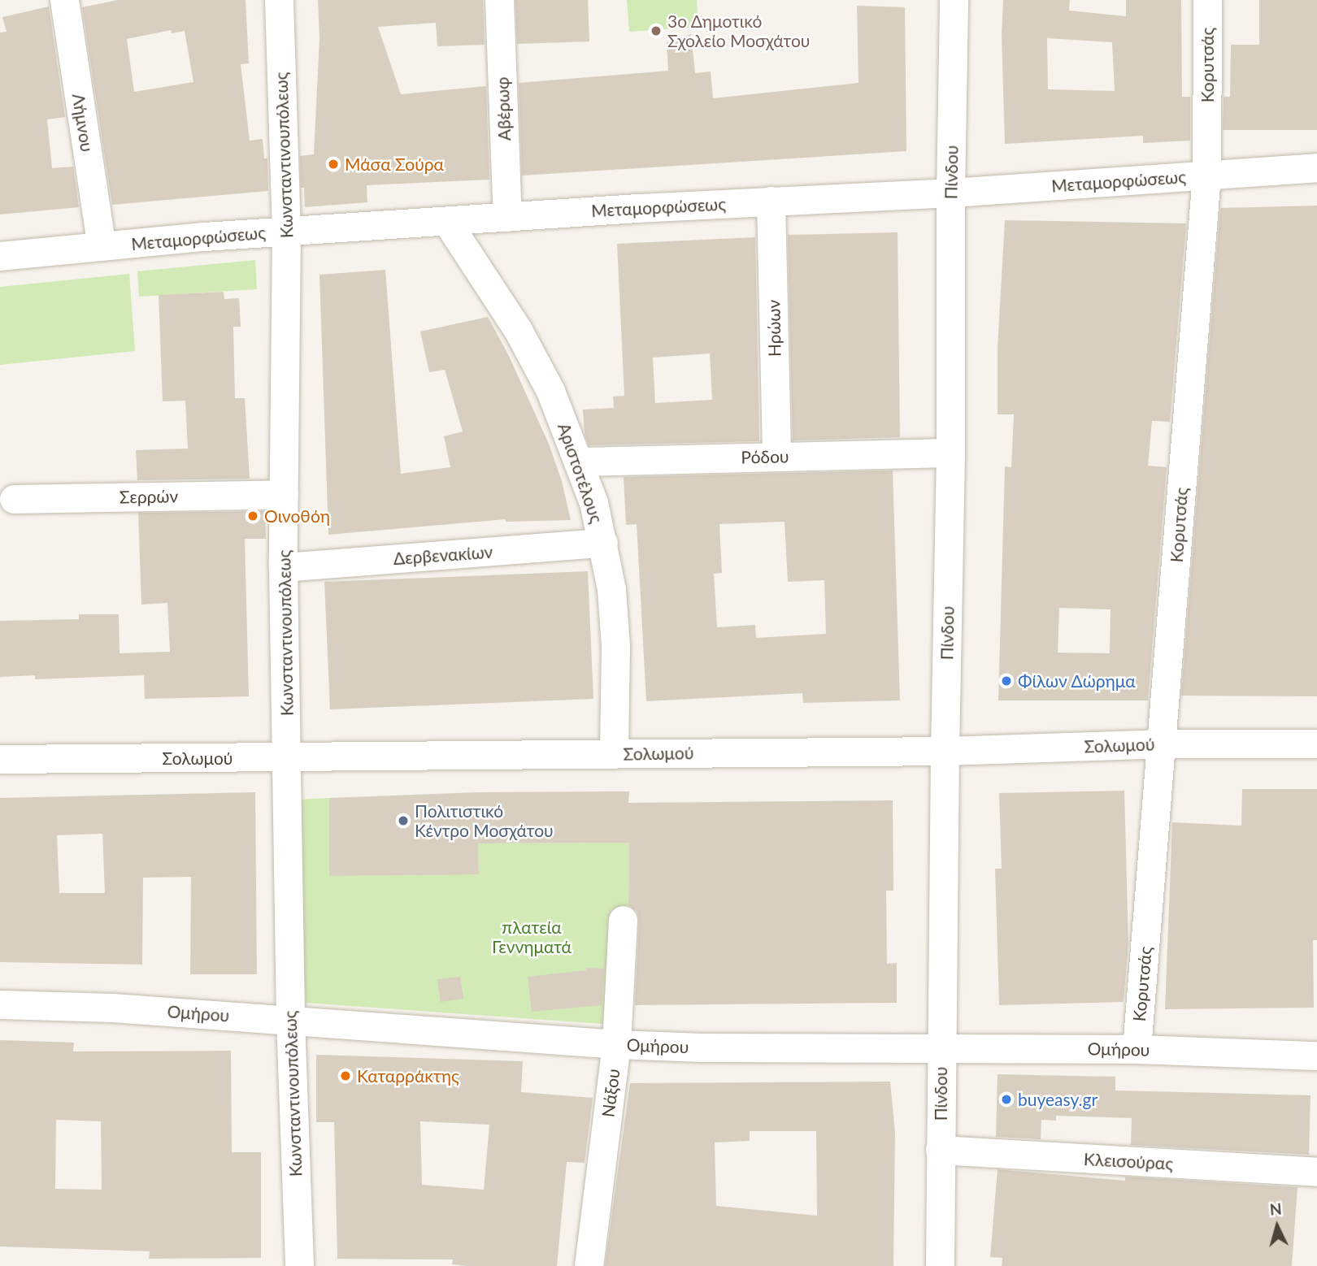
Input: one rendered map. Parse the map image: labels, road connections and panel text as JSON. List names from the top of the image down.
{
  "streets": {
    "street": [
      "Κορυτσάς",
      "Αβέρωφ",
      "Λήμνου",
      "Κωνσταντινουπόλεως",
      "Πίνδου",
      "Μεταμορφώσεως",
      "Ηρώων",
      "Ρόδου",
      "Αριστοτέλους",
      "Σερρών",
      "Δερβενακίων",
      "Σολωμού",
      "Ομήρου",
      "Νάξου",
      "Κλεισούρας"
    ]
  },
  "crossings": [
    ["Κορυτσάς", "Μεταμορφώσεως"],
    ["Κορυτσάς", "Σολωμού"],
    ["Κορυτσάς", "Ομήρου"],
    ["Αβέρωφ", "Μεταμορφώσεως"],
    ["Λήμνου", "Μεταμορφώσεως"],
    ["Κωνσταντινουπόλεως", "Μεταμορφώσεως"],
    ["Κωνσταντινουπόλεως", "Σερρών"],
    ["Κωνσταντινουπόλεως", "Δερβενακίων"],
    ["Κωνσταντινουπόλεως", "Σολωμού"],
    ["Κωνσταντινουπόλεως", "Ομήρου"],
    ["Πίνδου", "Μεταμορφώσεως"],
    ["Πίνδου", "Ρόδου"],
    ["Πίνδου", "Σολωμού"],
    ["Πίνδου", "Ομήρου"],
    ["Πίνδου", "Κλεισούρας"],
    ["Μεταμορφώσεως", "Ηρώων"],
    ["Μεταμορφώσεως", "Αριστοτέλους"],
    ["Ηρώων", "Ρόδου"],
    ["Ρόδου", "Αριστοτέλους"],
    ["Αριστοτέλους", "Δερβενακίων"],
    ["Αριστοτέλους", "Σολωμού"],
    ["Ομήρου", "Νάξου"]
  ],
  "parks": ["πλατεία Γεννηματά"],
  "places": [
    "3ο Δημοτικό Σχολείο Μοσχάτου",
    "Μάσα Σούρα",
    "Οινοθόη",
    "Φίλων Δώρημα",
    "Πολιτιστικό Κέντρο Μοσχάτου",
    "Καταρράκτης",
    "buyeasy.gr"
  ],
  "north": "top"
}
